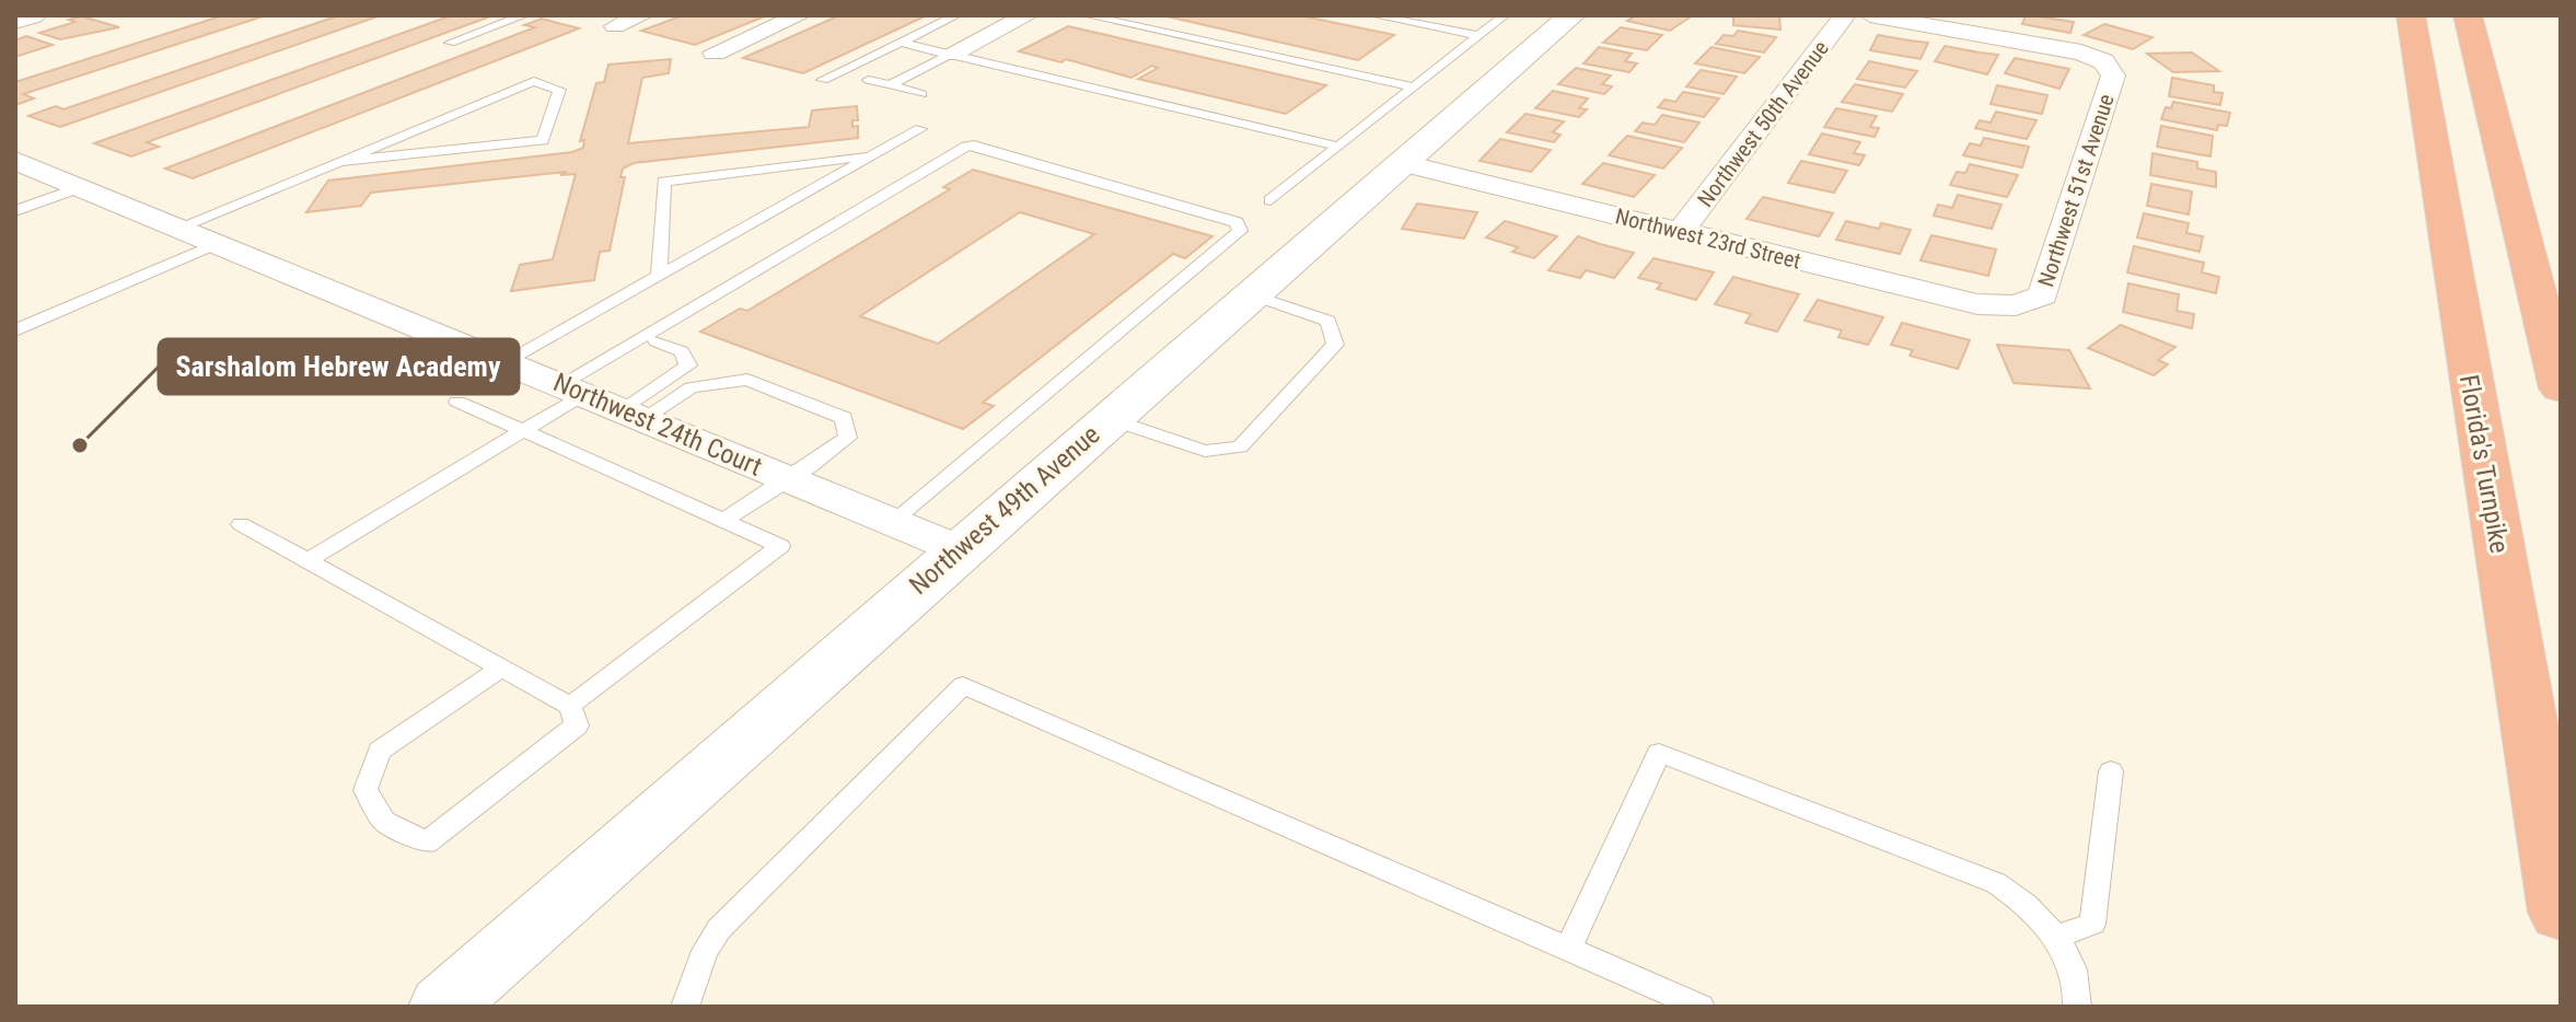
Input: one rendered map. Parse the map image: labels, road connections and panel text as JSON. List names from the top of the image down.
{
  "streets": {
    "highway": ["Florida's Turnpike"],
    "street": [
      "Northwest 50th Avenue",
      "Northwest 51st Avenue",
      "Northwest 23rd Street",
      "Northwest 24th Court",
      "Northwest 49th Avenue"
    ]
  },
  "crossings": [
    ["Northwest 50th Avenue", "Northwest 23rd Street"],
    ["Northwest 51st Avenue", "Northwest 23rd Street"],
    ["Northwest 23rd Street", "Northwest 49th Avenue"],
    ["Northwest 24th Court", "Northwest 49th Avenue"]
  ],
  "places": ["Sarshalom Hebrew Academy"]
}
